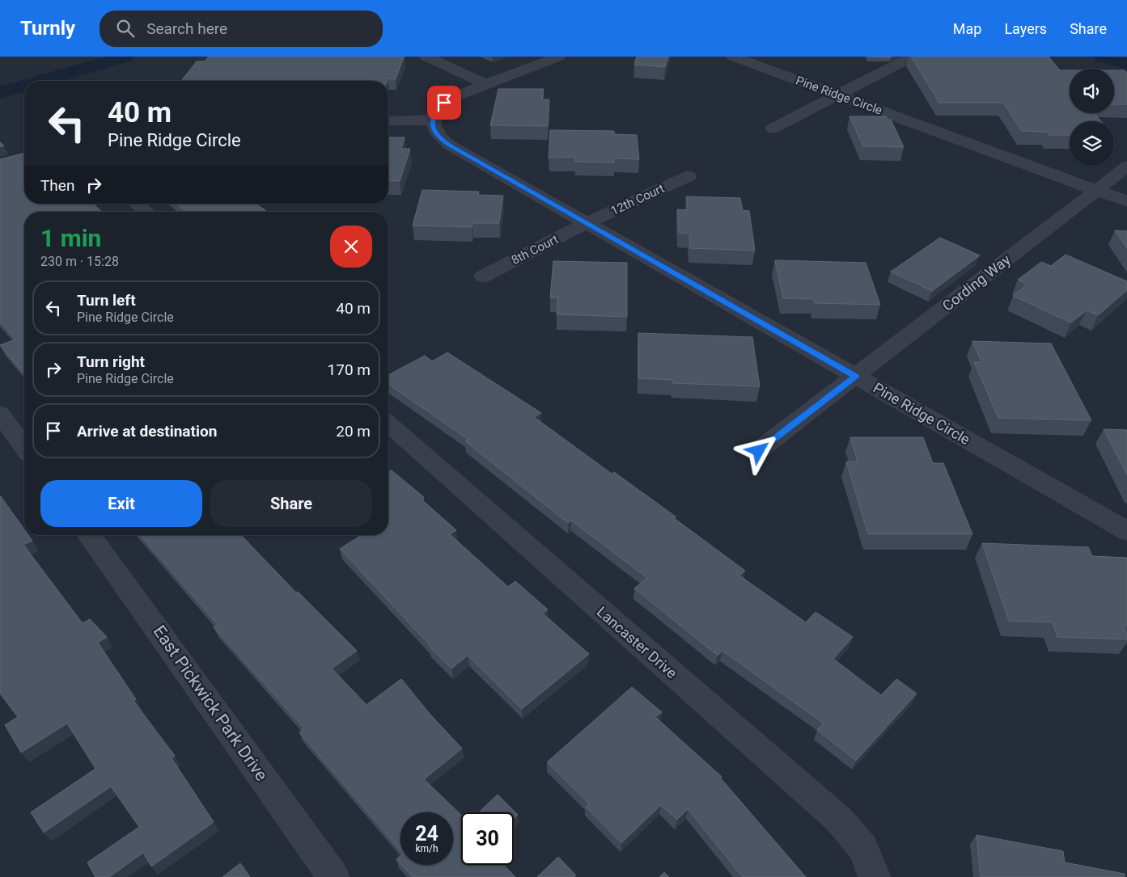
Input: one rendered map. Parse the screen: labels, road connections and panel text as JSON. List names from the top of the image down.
{
  "streets": {
    "street": [
      "Pine Ridge Circle",
      "12th Court",
      "8th Court",
      "Cording Way",
      "Lancaster Drive",
      "East Pickwick Park Drive"
    ]
  },
  "crossings": [
    ["Pine Ridge Circle", "12th Court"],
    ["Pine Ridge Circle", "8th Court"],
    ["Pine Ridge Circle", "Cording Way"],
    ["12th Court", "8th Court"]
  ],
  "page": {
    "header": "Turnly",
    "search": "Search here",
    "nav": ["Map", "Layers", "Share"],
    "turn": ["40 m", "Pine Ridge Circle"],
    "then": "Then",
    "heading": ["1 min", "230 m · 15:28"],
    "list": [
      {
        "name": "Turn left",
        "note": "Pine Ridge Circle",
        "value": "40 m"
      },
      {
        "name": "Turn right",
        "note": "Pine Ridge Circle",
        "value": "170 m"
      },
      {
        "name": "Arrive at destination",
        "value": "20 m"
      }
    ],
    "buttons": ["Exit", "Share"],
    "speed": "24 km/h",
    "limit": "30"
  }
}
